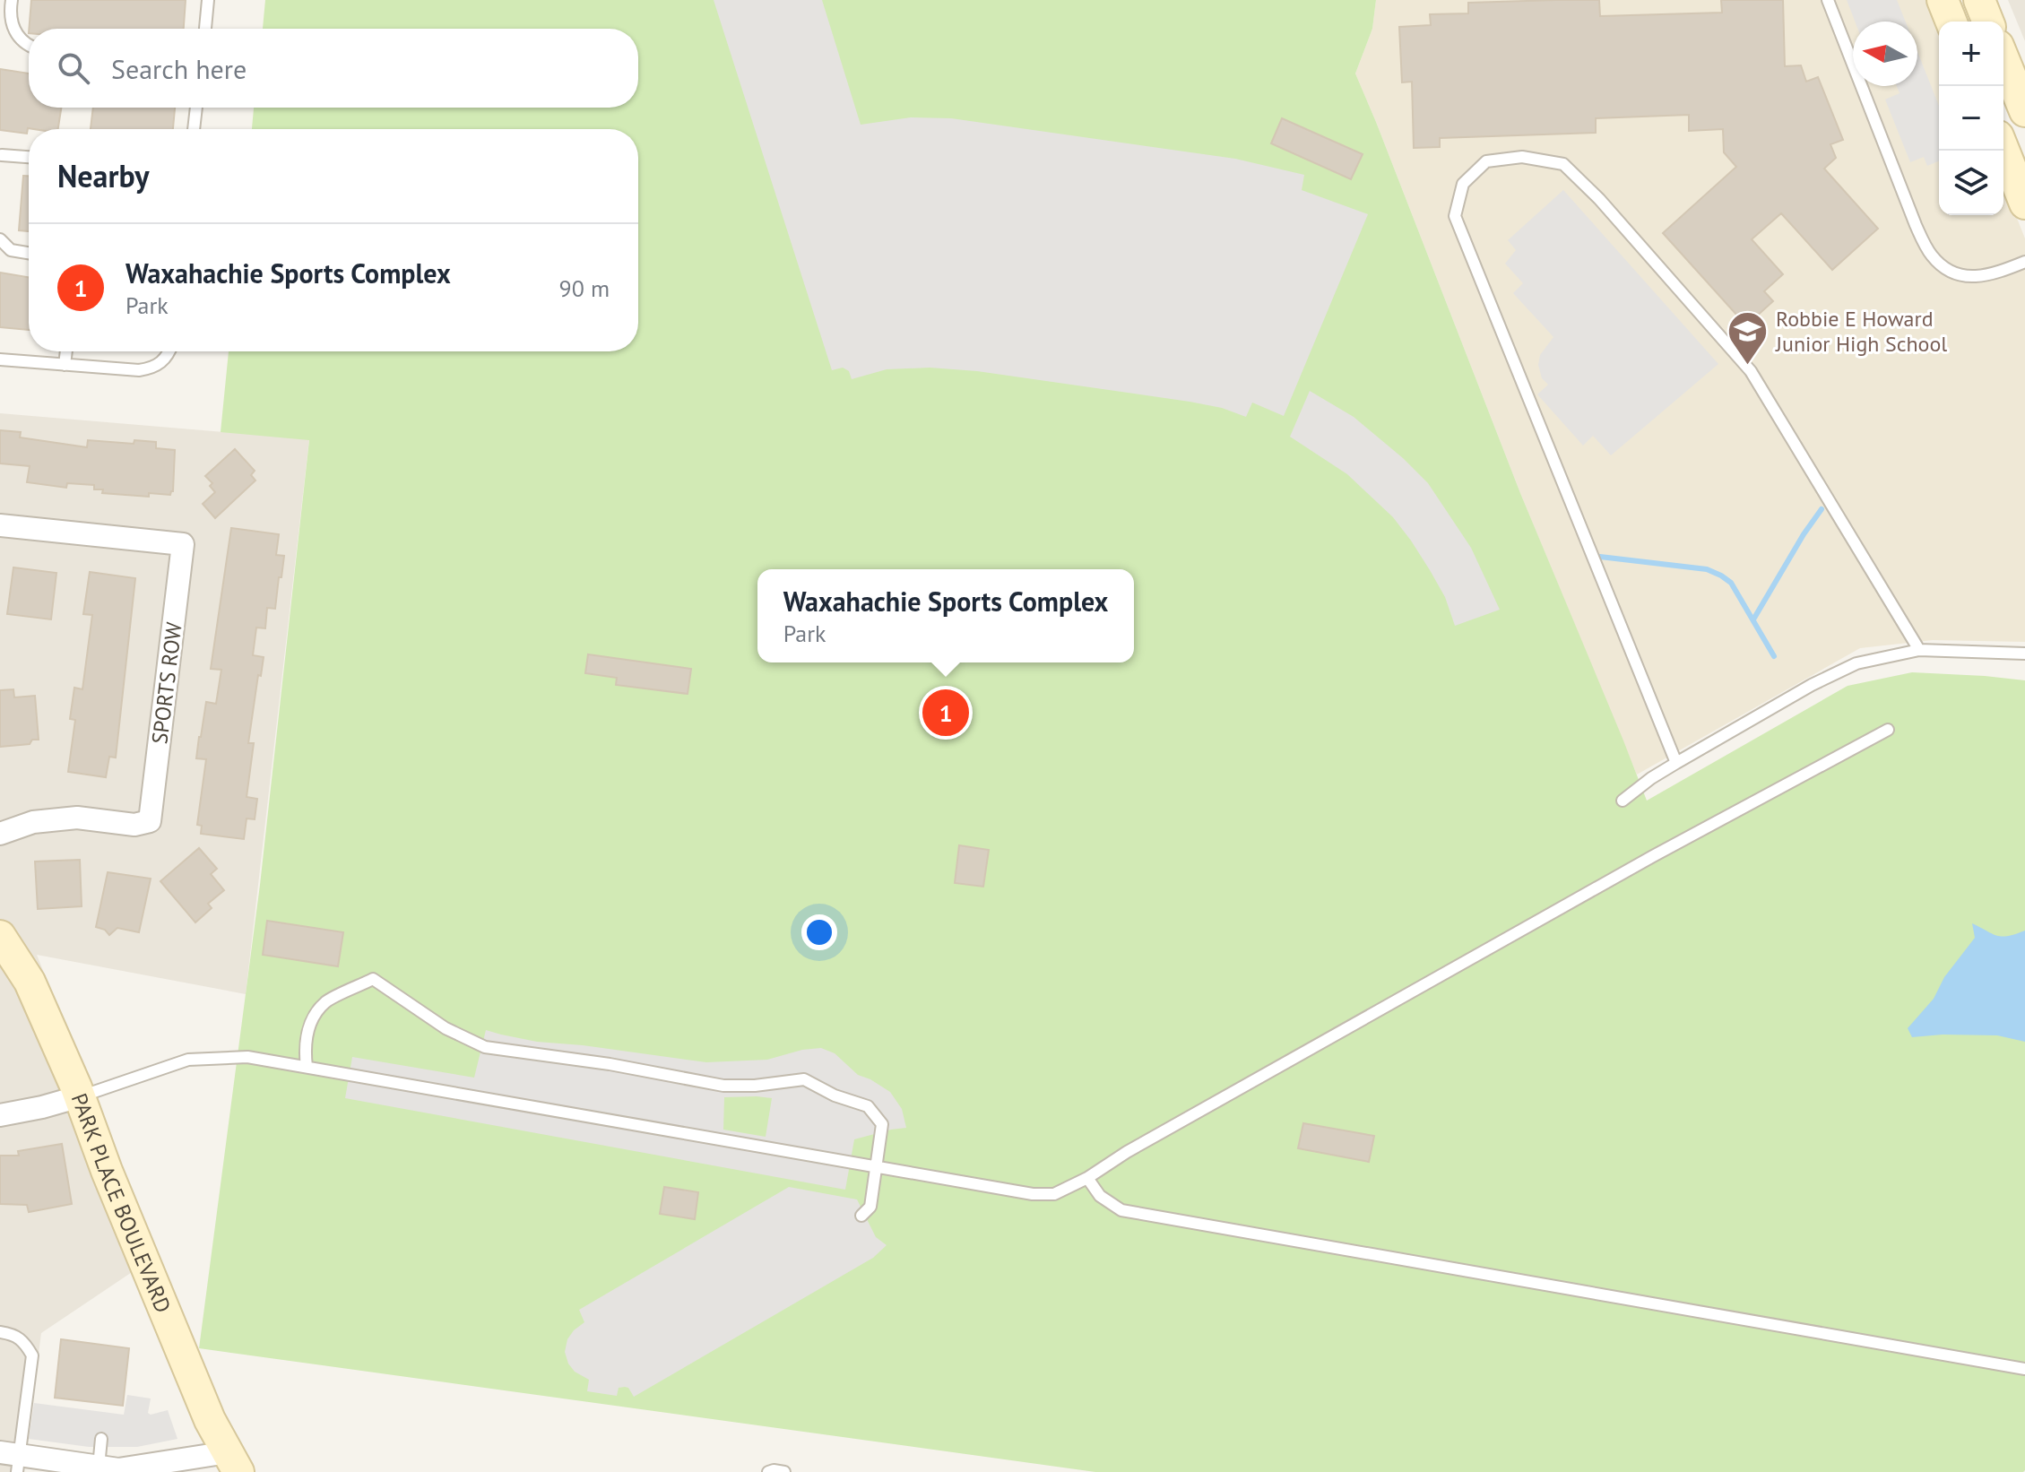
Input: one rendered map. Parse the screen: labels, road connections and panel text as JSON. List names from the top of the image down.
{
  "streets": {
    "street": ["SPORTS ROW", "PARK PLACE BOULEVARD"]
  },
  "places": {
    "school or university": ["Robbie E Howard Junior High School"]
  },
  "north": "left",
  "page": {
    "map_buttons": ["+", "−"],
    "search": "Search here",
    "heading": "Nearby",
    "list": [
      {
        "mark": "1",
        "name": "Waxahachie Sports Complex",
        "note": "Park",
        "value": "90 m"
      }
    ],
    "popup": ["Waxahachie Sports Complex", "Park"],
    "pins": "1"
  }
}
